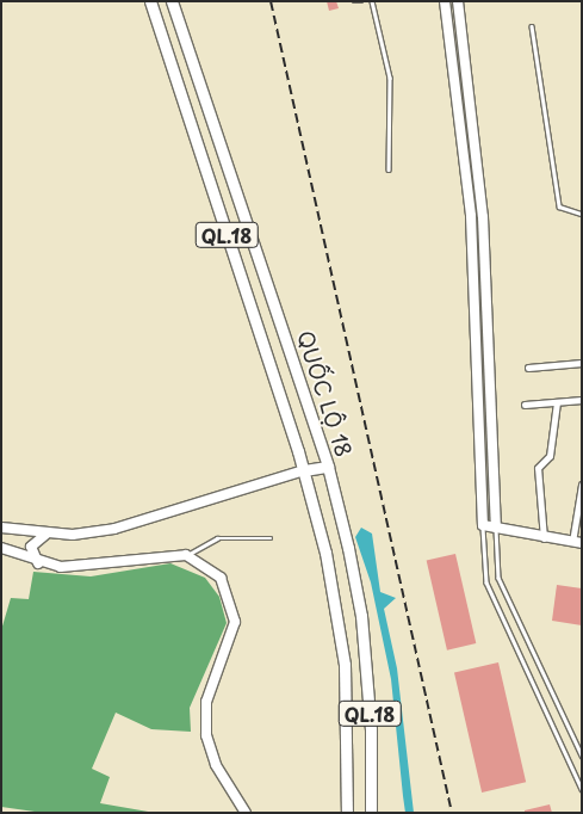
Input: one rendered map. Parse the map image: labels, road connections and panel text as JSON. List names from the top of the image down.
{
  "streets": {
    "main road": ["QL.18", "QUỐC LỘ 18"]
  }
}
